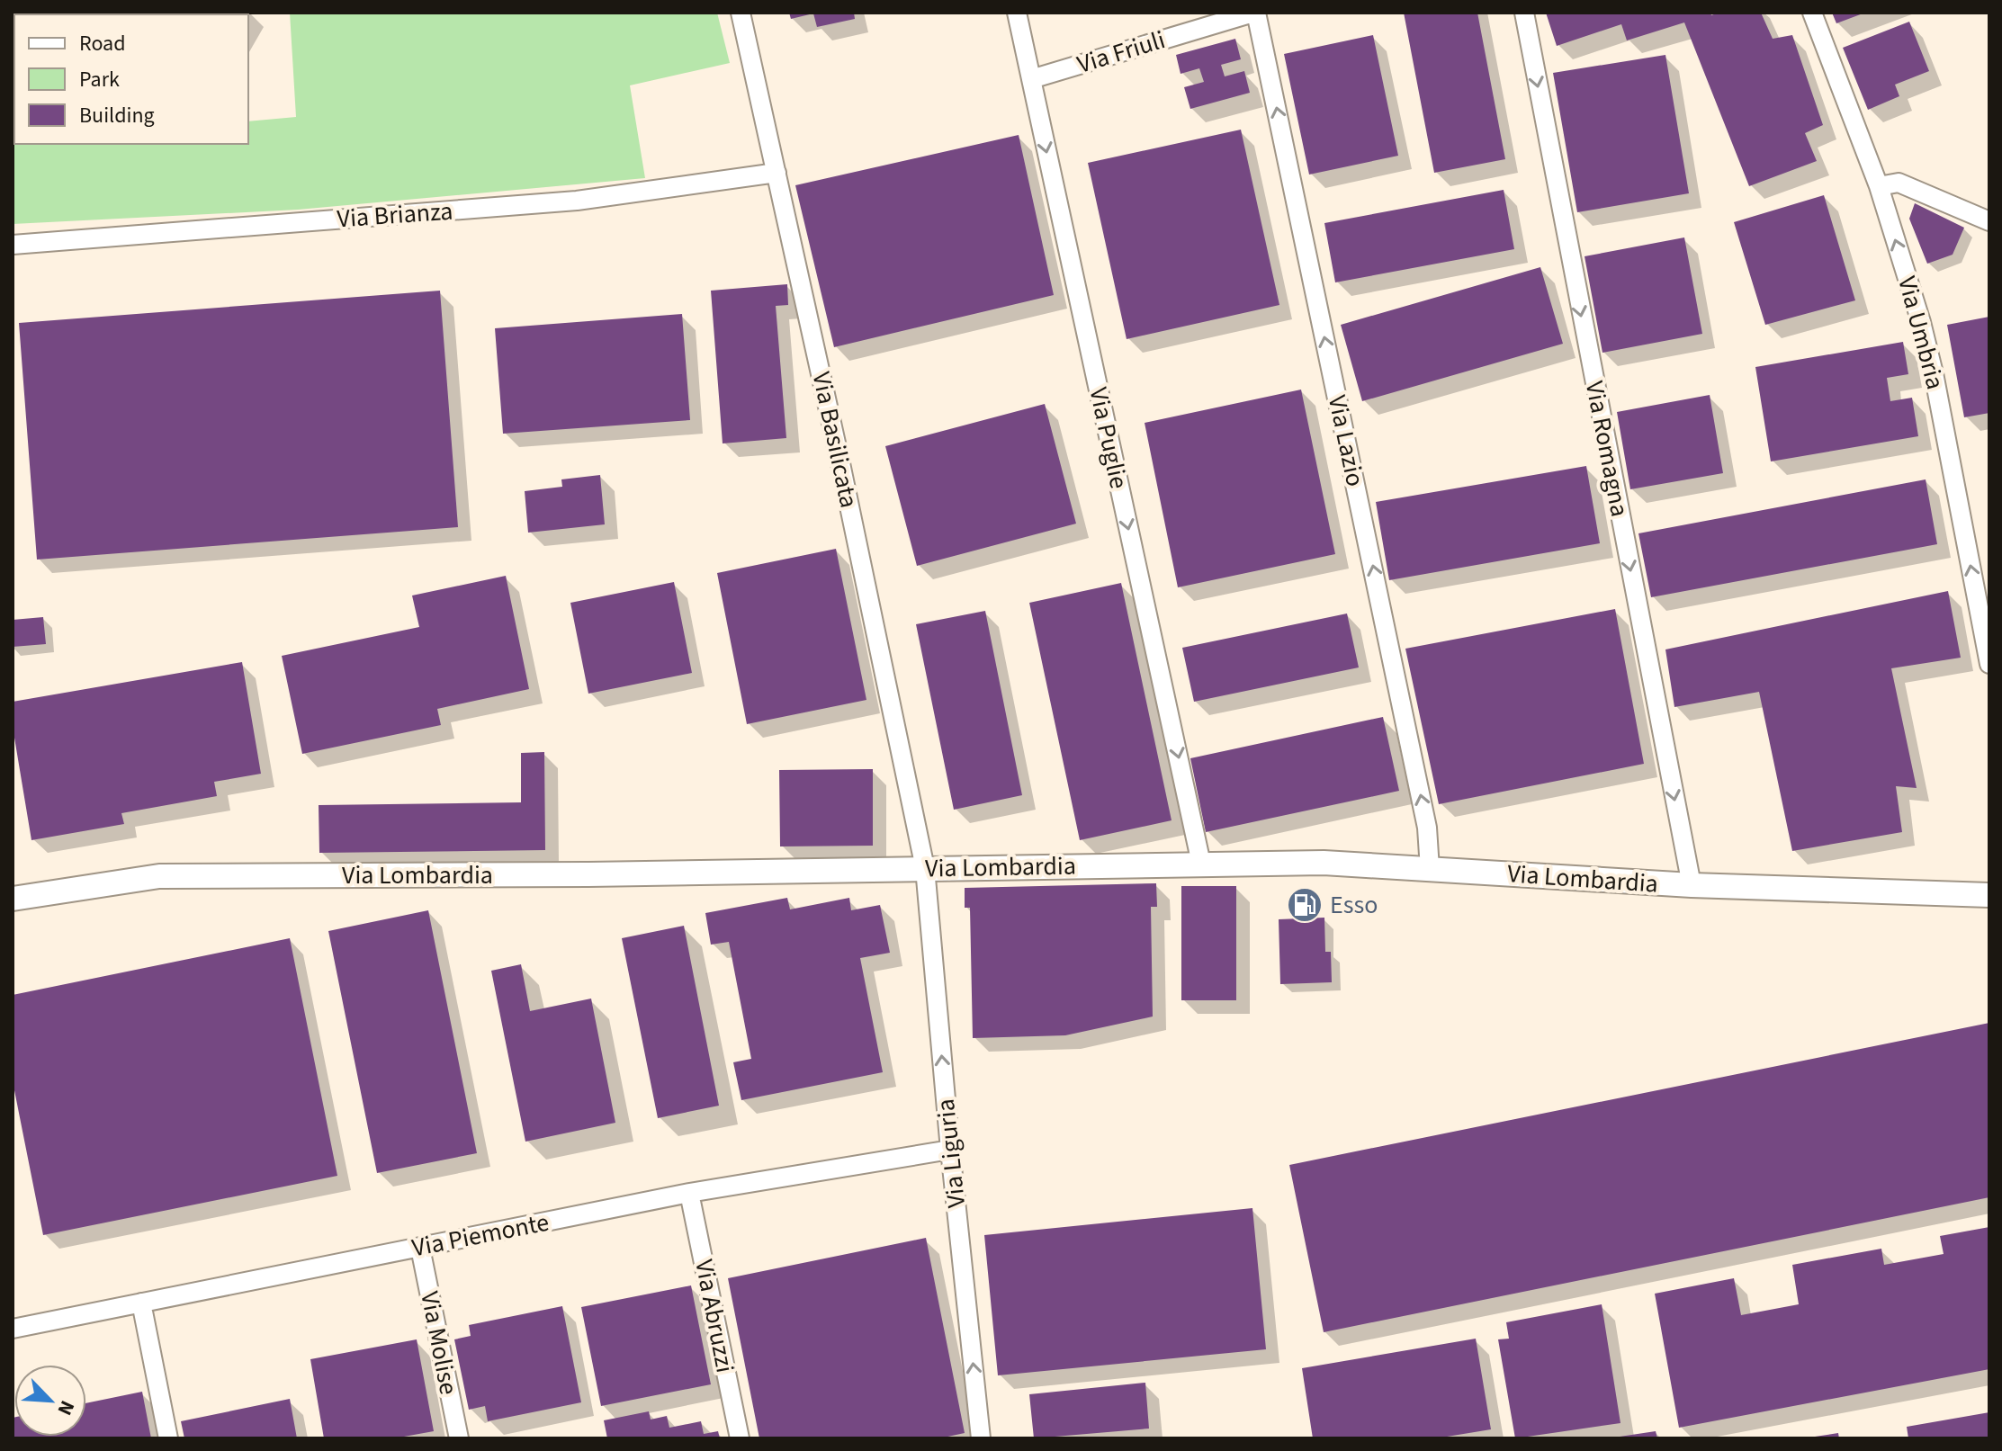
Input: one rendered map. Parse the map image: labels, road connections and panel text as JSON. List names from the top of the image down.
{
  "streets": {
    "street": [
      "Via Friuli",
      "Via Brianza",
      "Via Umbria",
      "Via Puglie",
      "Via Basilicata",
      "Via Lazio",
      "Via Romagna",
      "Via Lombardia",
      "Via Liguria",
      "Via Piemonte",
      "Via Abruzzi",
      "Via Molise"
    ]
  },
  "crossings": [
    ["Via Friuli", "Via Puglie"],
    ["Via Friuli", "Via Lazio"],
    ["Via Brianza", "Via Basilicata"],
    ["Via Puglie", "Via Lombardia"],
    ["Via Basilicata", "Via Lombardia"],
    ["Via Basilicata", "Via Liguria"],
    ["Via Lazio", "Via Lombardia"],
    ["Via Romagna", "Via Lombardia"],
    ["Via Lombardia", "Via Liguria"],
    ["Via Liguria", "Via Piemonte"],
    ["Via Piemonte", "Via Abruzzi"],
    ["Via Piemonte", "Via Molise"]
  ],
  "one_way": [
    "Via Umbria",
    "Via Puglie",
    "Via Lazio",
    "Via Romagna",
    "Via Liguria"
  ],
  "places": {
    "fuel station": ["Esso"]
  },
  "legend": ["Road", "Park", "Building"],
  "north": "bottom right"
}
